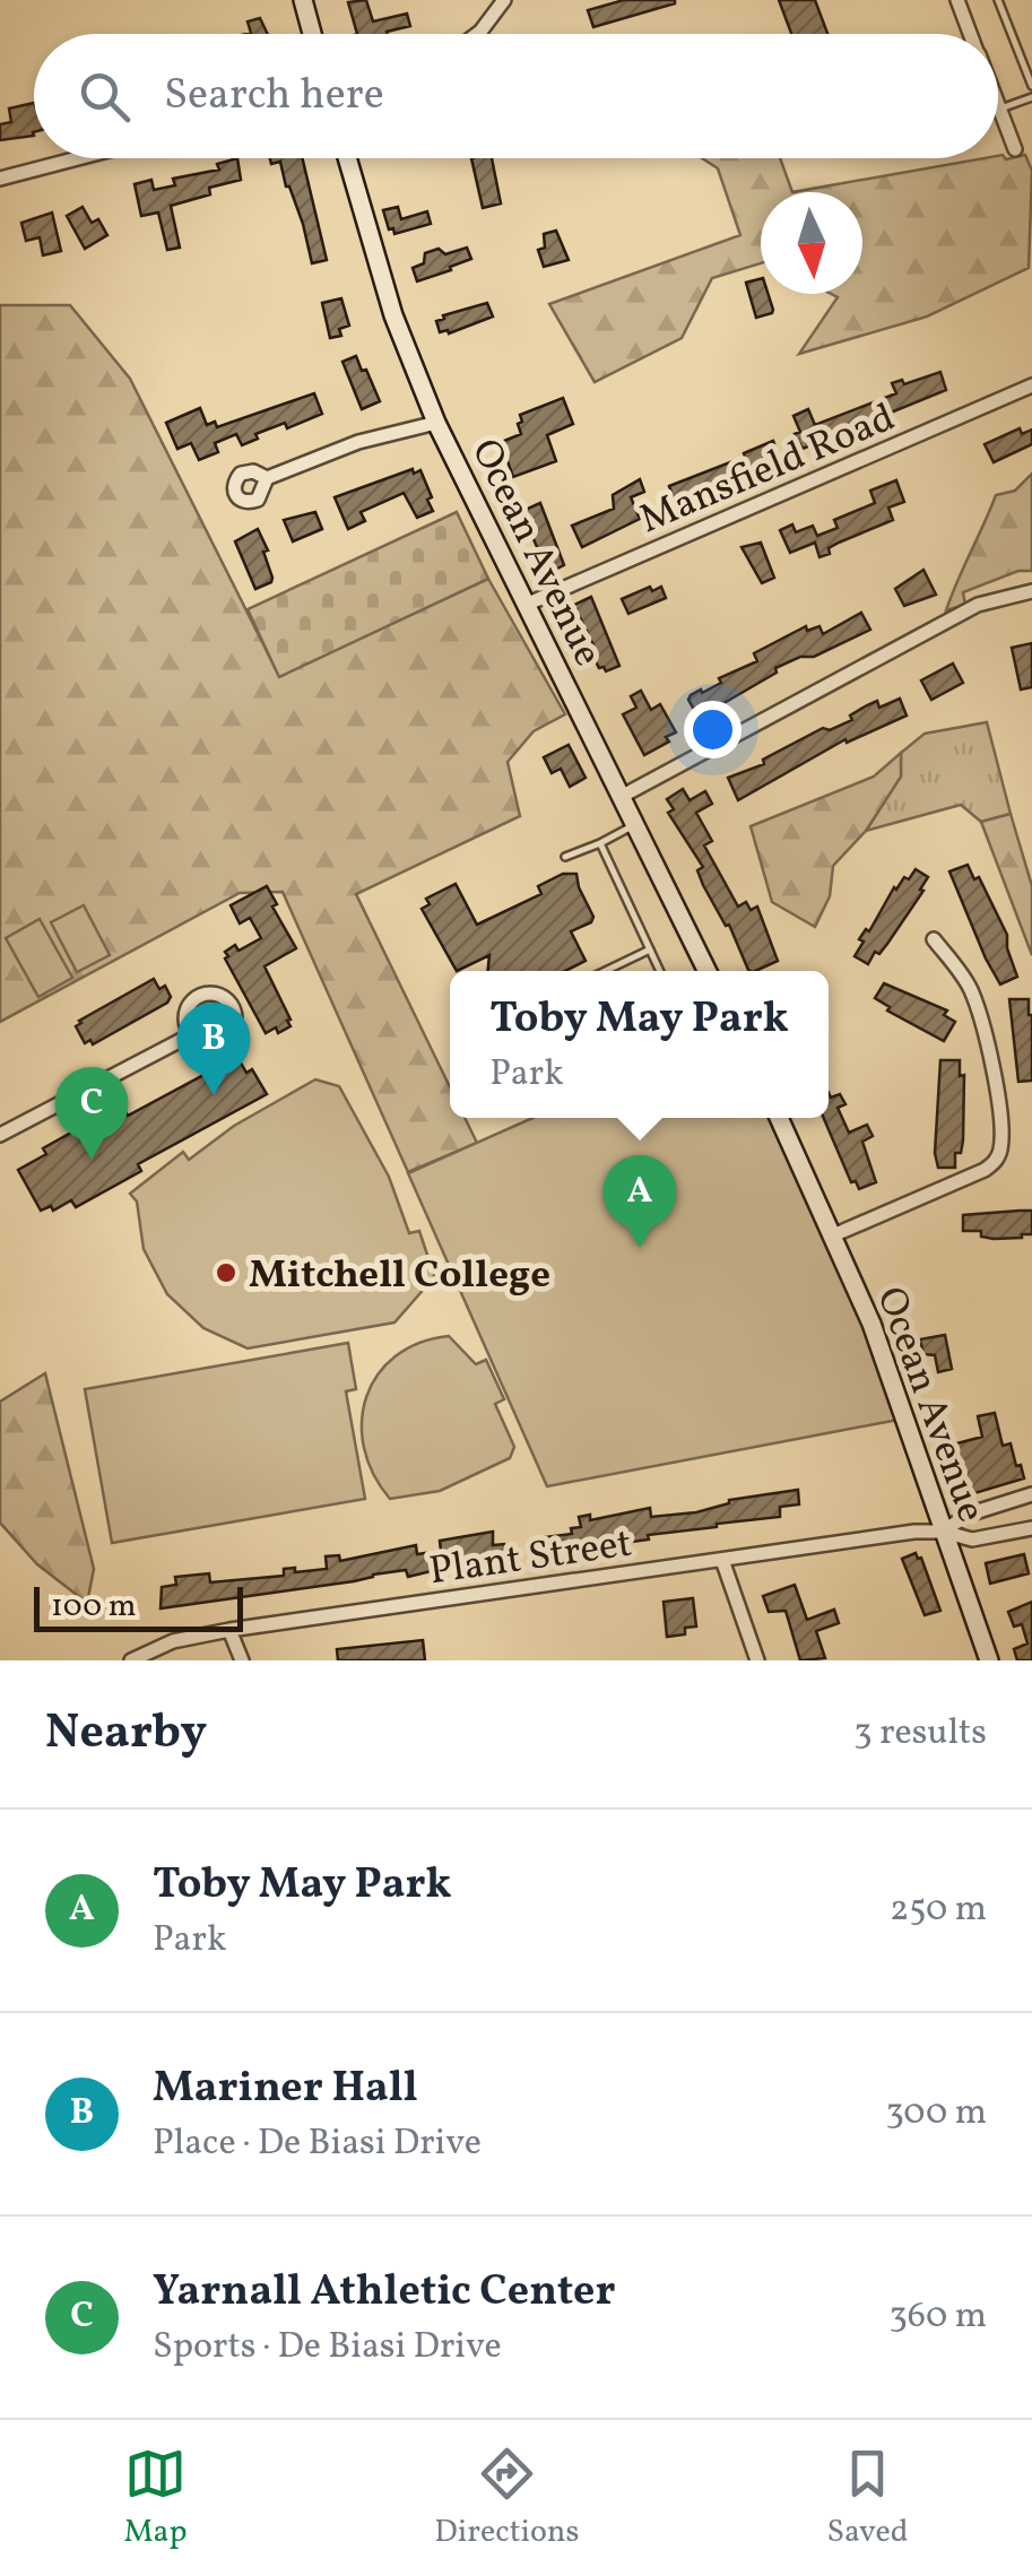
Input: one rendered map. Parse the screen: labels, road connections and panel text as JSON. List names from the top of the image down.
{
  "streets": {
    "main road": ["Ocean Avenue"],
    "street": ["Mansfield Road", "Plant Street"]
  },
  "crossings": [
    ["Mansfield Road", "Ocean Avenue"],
    ["Ocean Avenue", "Plant Street"]
  ],
  "places": ["Mitchell College"],
  "scale_bar": "100 m",
  "north": "bottom",
  "page": {
    "search": "Search here",
    "popup": ["Toby May Park", "Park"],
    "pins": ["B", "C", "A"],
    "scale": "100 m",
    "heading": ["Nearby", "3 results"],
    "list": [
      {
        "mark": "A",
        "name": "Toby May Park",
        "note": "Park",
        "value": "250 m"
      },
      {
        "mark": "B",
        "name": "Mariner Hall",
        "note": "Place · De Biasi Drive",
        "value": "300 m"
      },
      {
        "mark": "C",
        "name": "Yarnall Athletic Center",
        "note": "Sports · De Biasi Drive",
        "value": "360 m"
      }
    ],
    "nav": ["Map", "Directions", "Saved"]
  }
}
